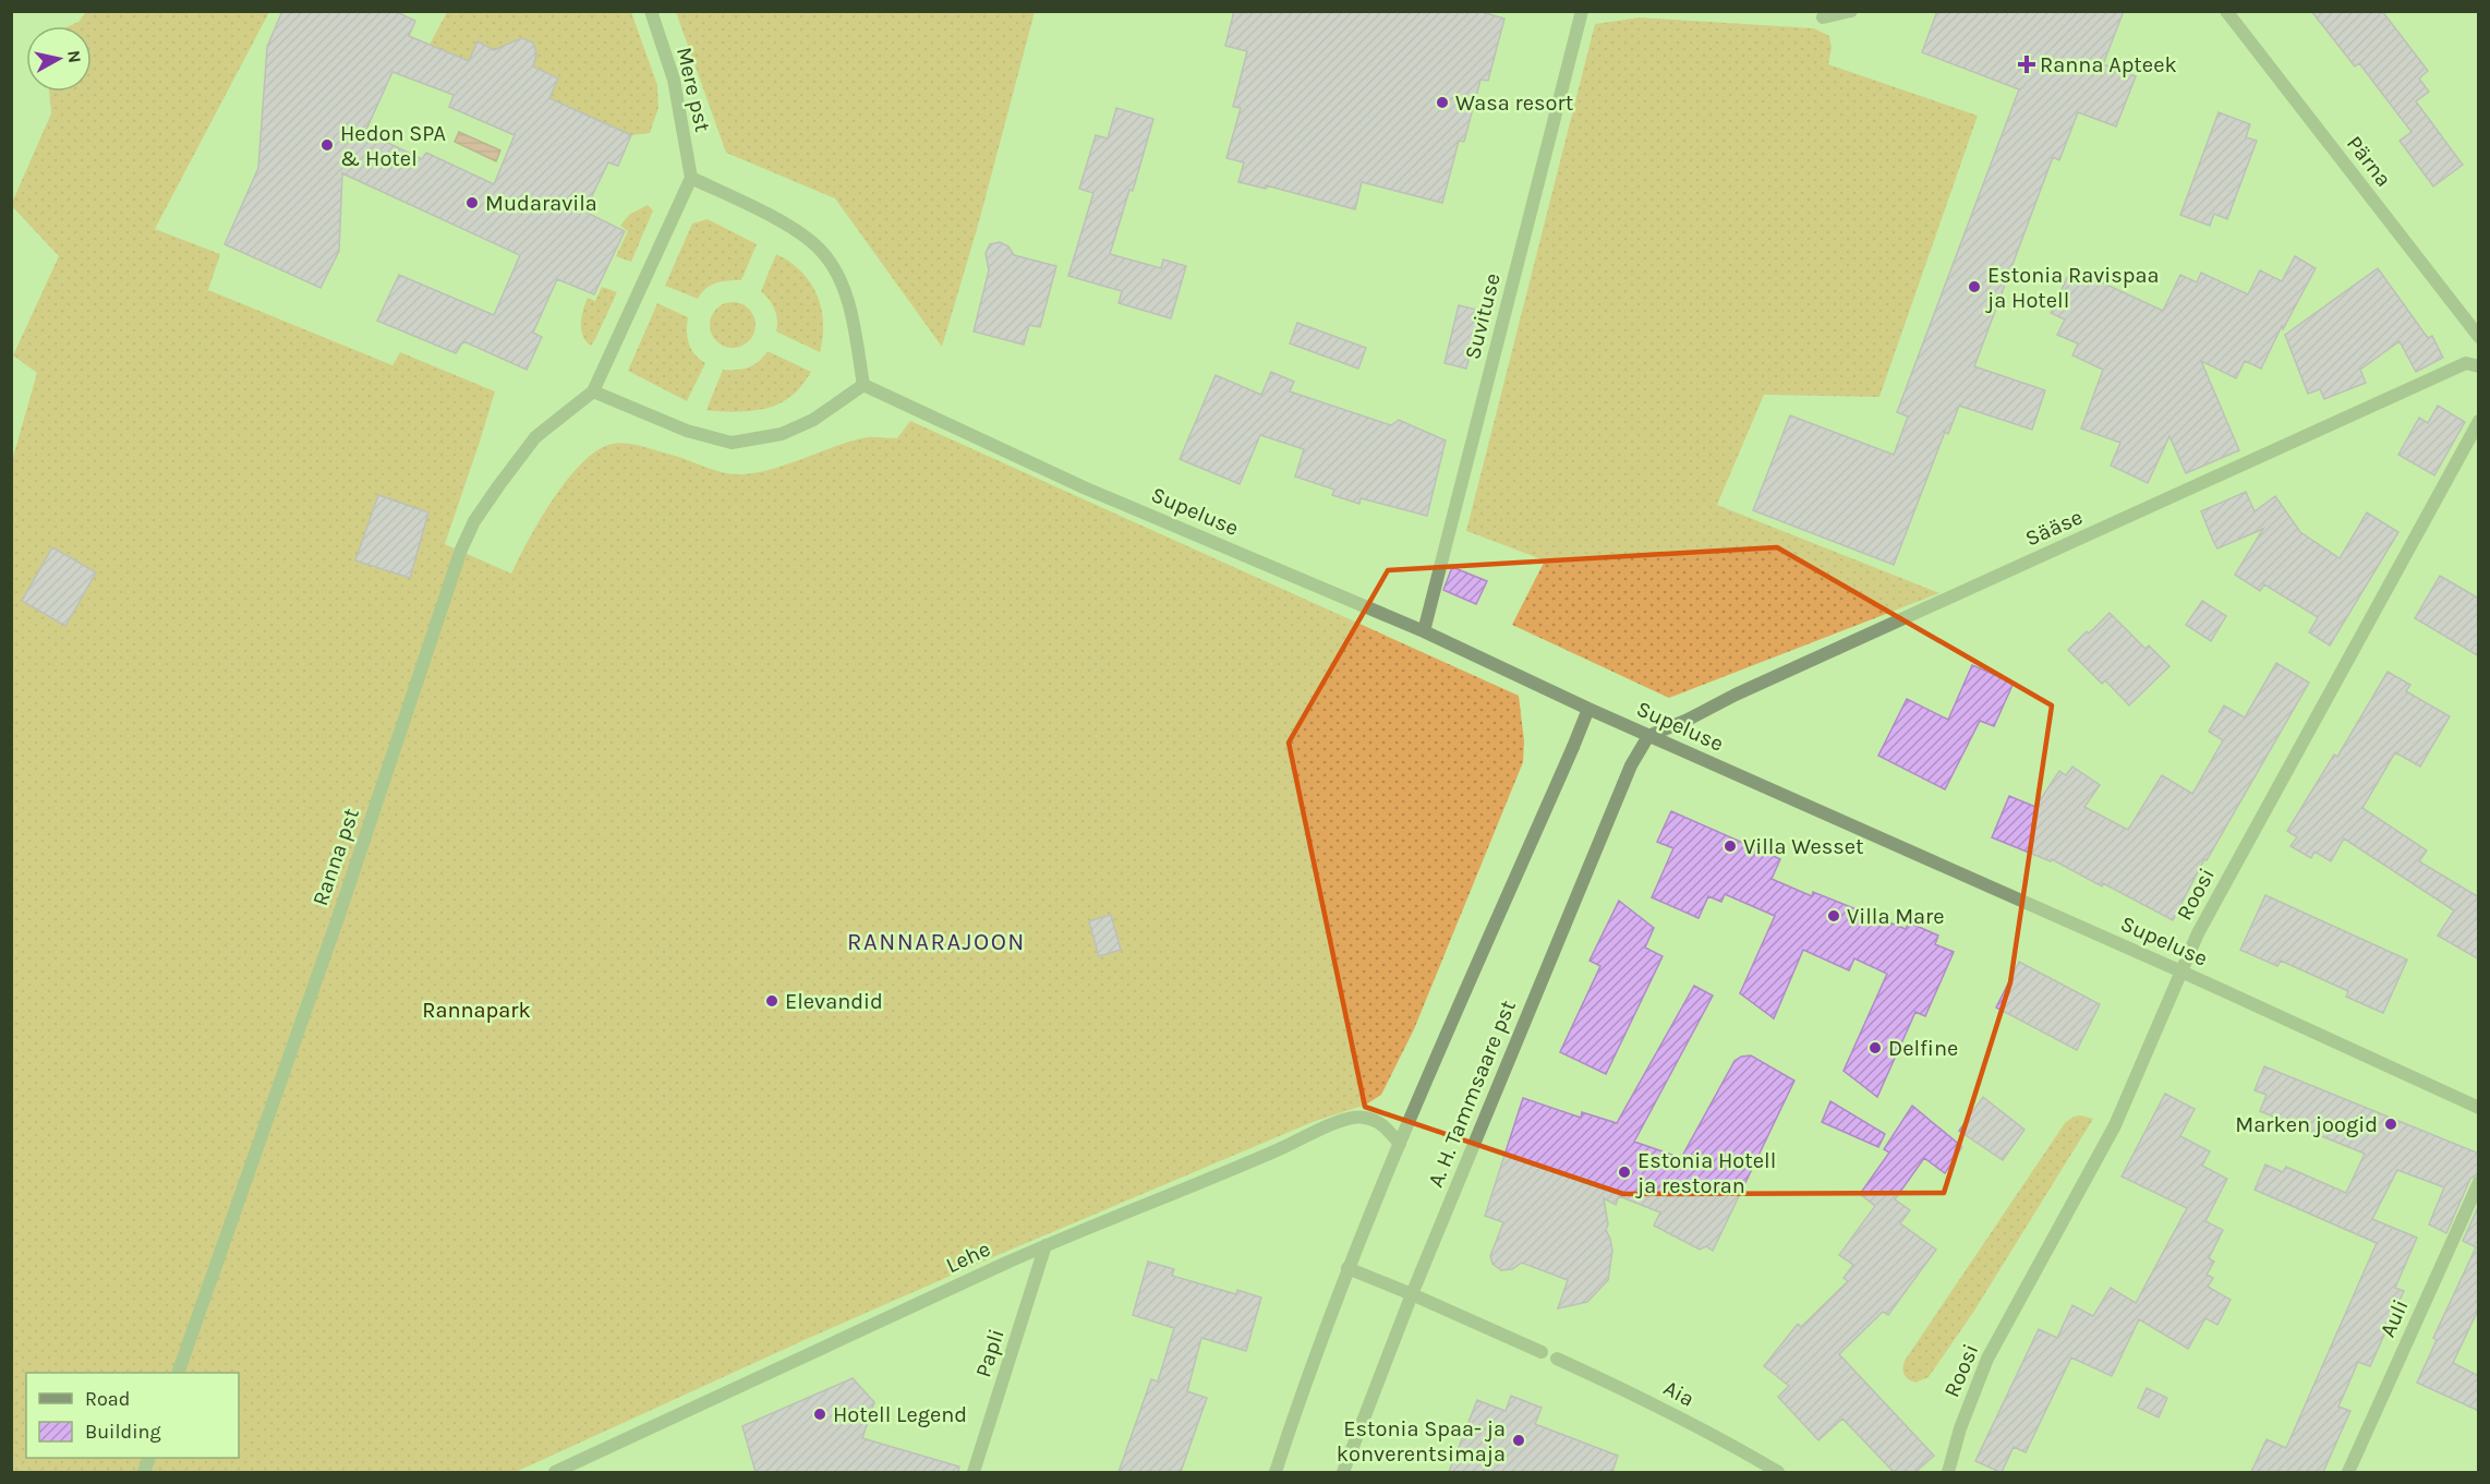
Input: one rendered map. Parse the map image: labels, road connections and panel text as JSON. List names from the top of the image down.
{
  "streets": {
    "street": [
      "Mere pst",
      "Pärna",
      "Suvituse",
      "Supeluse",
      "Sääse",
      "Ranna pst",
      "Roosi",
      "A. H. Tammsaare pst",
      "Lehe",
      "Auli",
      "Papli",
      "Aia"
    ]
  },
  "crossings": [
    ["Suvituse", "Supeluse"],
    ["Supeluse", "Sääse"],
    ["Supeluse", "Roosi"],
    ["Supeluse", "A. H. Tammsaare pst"],
    ["Sääse", "A. H. Tammsaare pst"],
    ["A. H. Tammsaare pst", "Lehe"],
    ["Lehe", "Papli"]
  ],
  "districts": ["RANNARAJOON"],
  "parks": ["Rannapark"],
  "places": {
    "health": ["Ranna Apteek"],
    "other": [
      "Wasa resort",
      "Hedon SPA & Hotel",
      "Mudaravila",
      "Estonia Ravispaa ja Hotell",
      "Villa Wesset",
      "Villa Mare",
      "Elevandid",
      "Delfine",
      "Marken joogid",
      "Estonia Hotell ja restoran",
      "Hotell Legend",
      "Estonia Spaa- ja konverentsimaja"
    ]
  },
  "legend": ["Road", "Building"],
  "north": "right"
}
